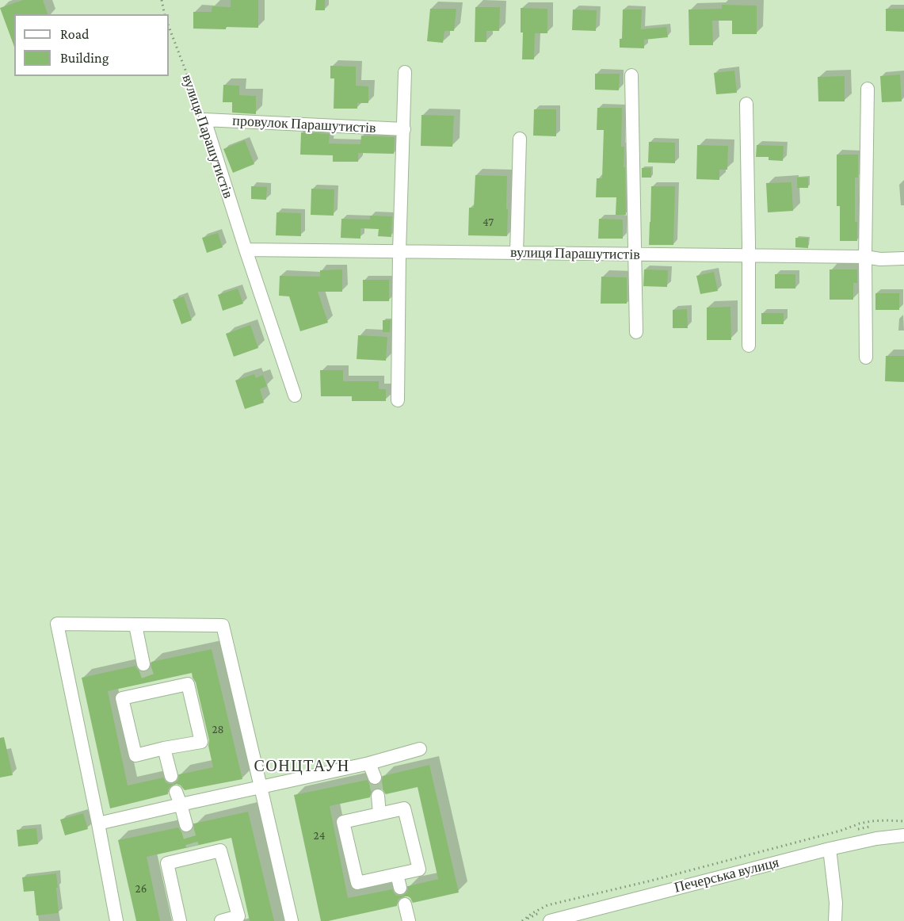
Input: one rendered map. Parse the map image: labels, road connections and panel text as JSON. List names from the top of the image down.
{
  "streets": {
    "street": ["провулок Парашутистів", "вулиця Парашутистів", "Печерська вулиця"]
  },
  "crossings": [
    ["провулок Парашутистів", "вулиця Парашутистів"]
  ],
  "districts": ["СОНЦТАУН"],
  "house_numbers": [
    "47",
    "28",
    "24",
    "26"
  ],
  "legend": ["Road", "Building"]
}
